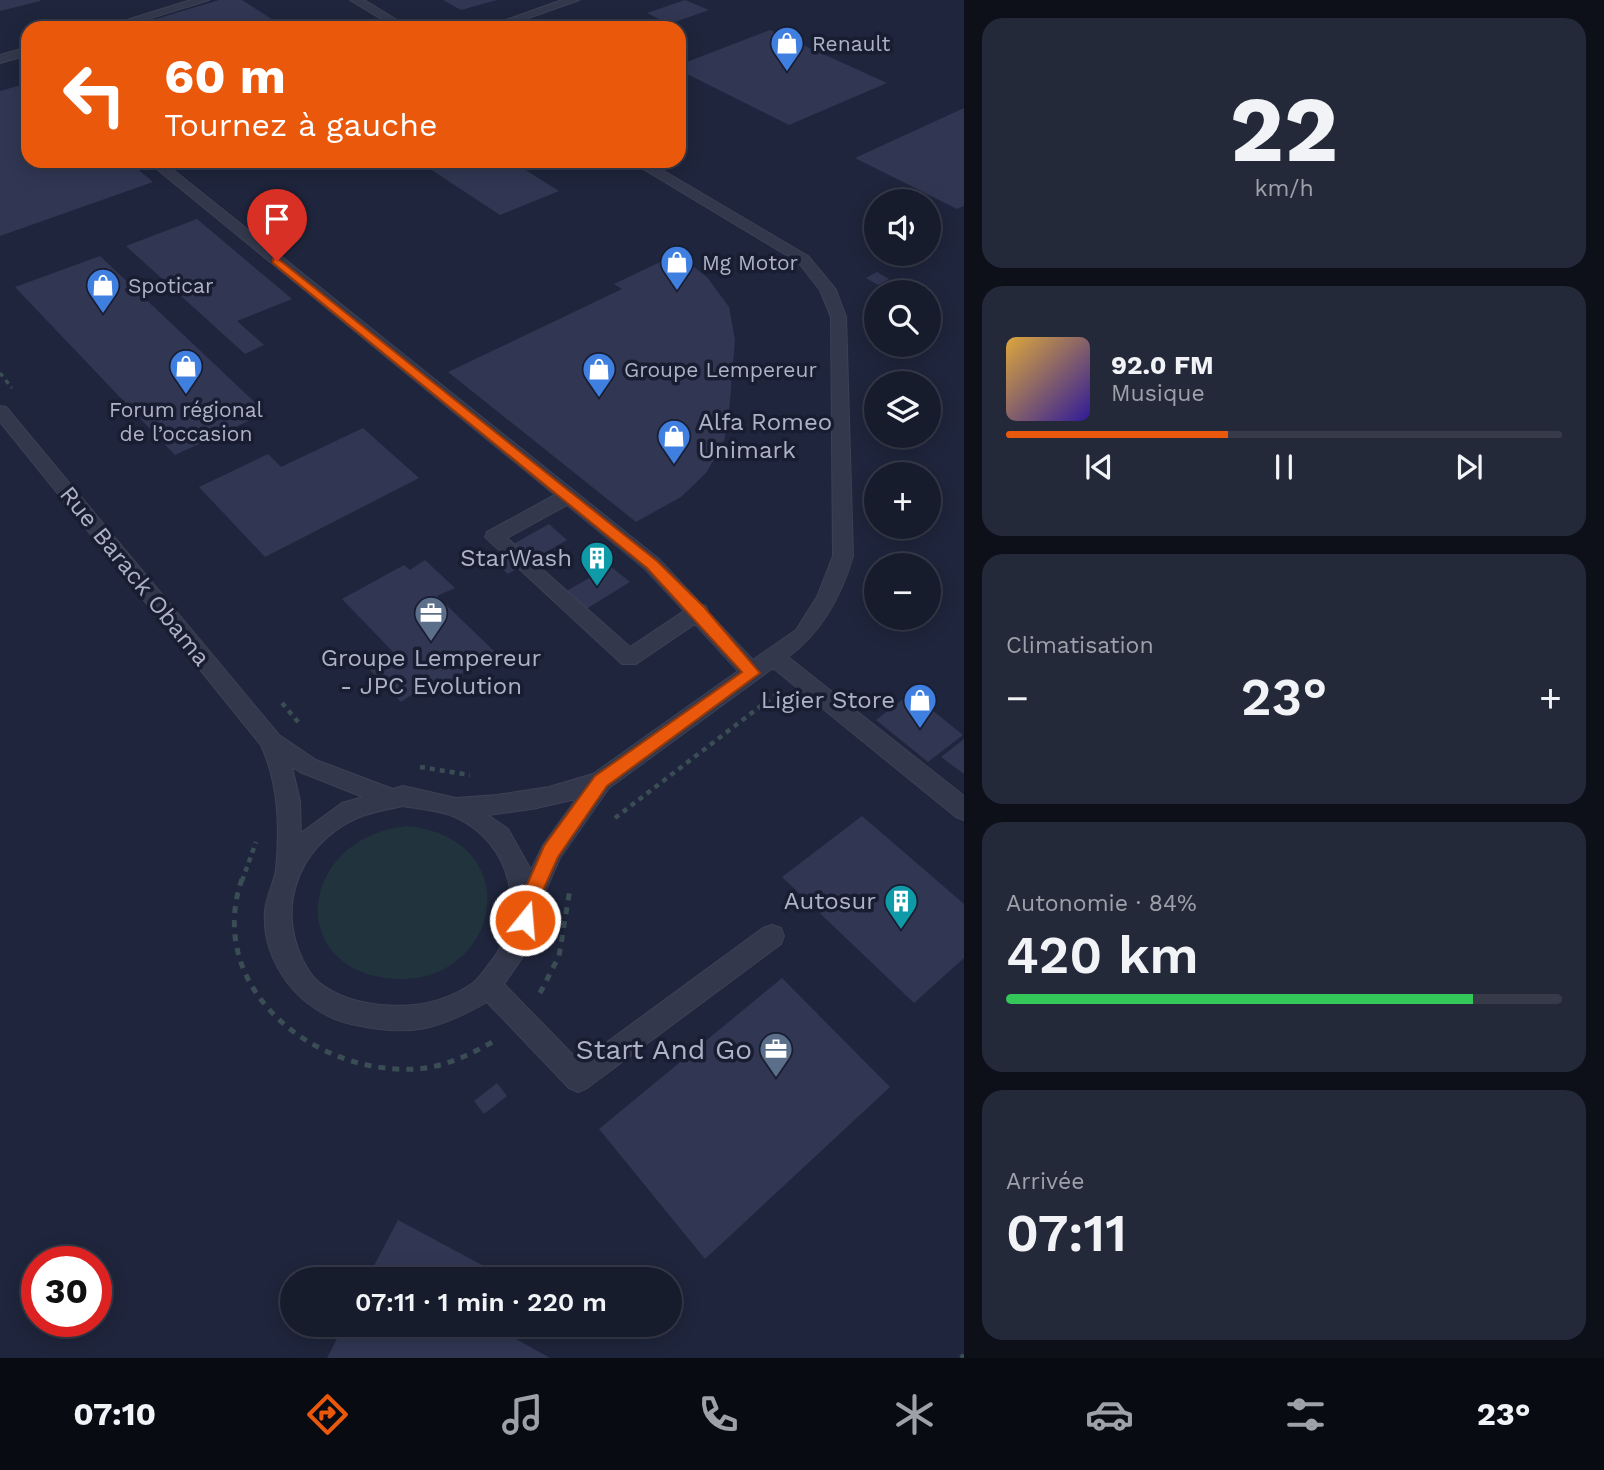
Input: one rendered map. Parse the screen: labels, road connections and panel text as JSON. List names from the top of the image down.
{
  "streets": {
    "street": ["Rue Barack Obama"]
  },
  "places": {
    "shop": [
      "Renault",
      "Mg Motor",
      "Spoticar",
      "Forum régional de l’occasion",
      "Groupe Lempereur",
      "Alfa Romeo Unimark",
      "Ligier Store"
    ],
    "building": ["StarWash", "Autosur"],
    "office": ["Groupe Lempereur - JPC Evolution", "Start And Go"]
  },
  "page": {
    "tile": [
      ["22", "km/h"],
      "Climatisation",
      ["Autonomie · 84%", "420 km"],
      ["Arrivée", "07:11"]
    ],
    "turn": ["60 m", "Tournez à gauche"],
    "map_buttons": ["+", "−"],
    "song": ["92.0 FM", "Musique"],
    "heat": ["−", "23°", "+"],
    "limit": "30",
    "trip": "07:11 · 1 min · 220 m",
    "tabs": ["07:10", "23°"]
  }
}
